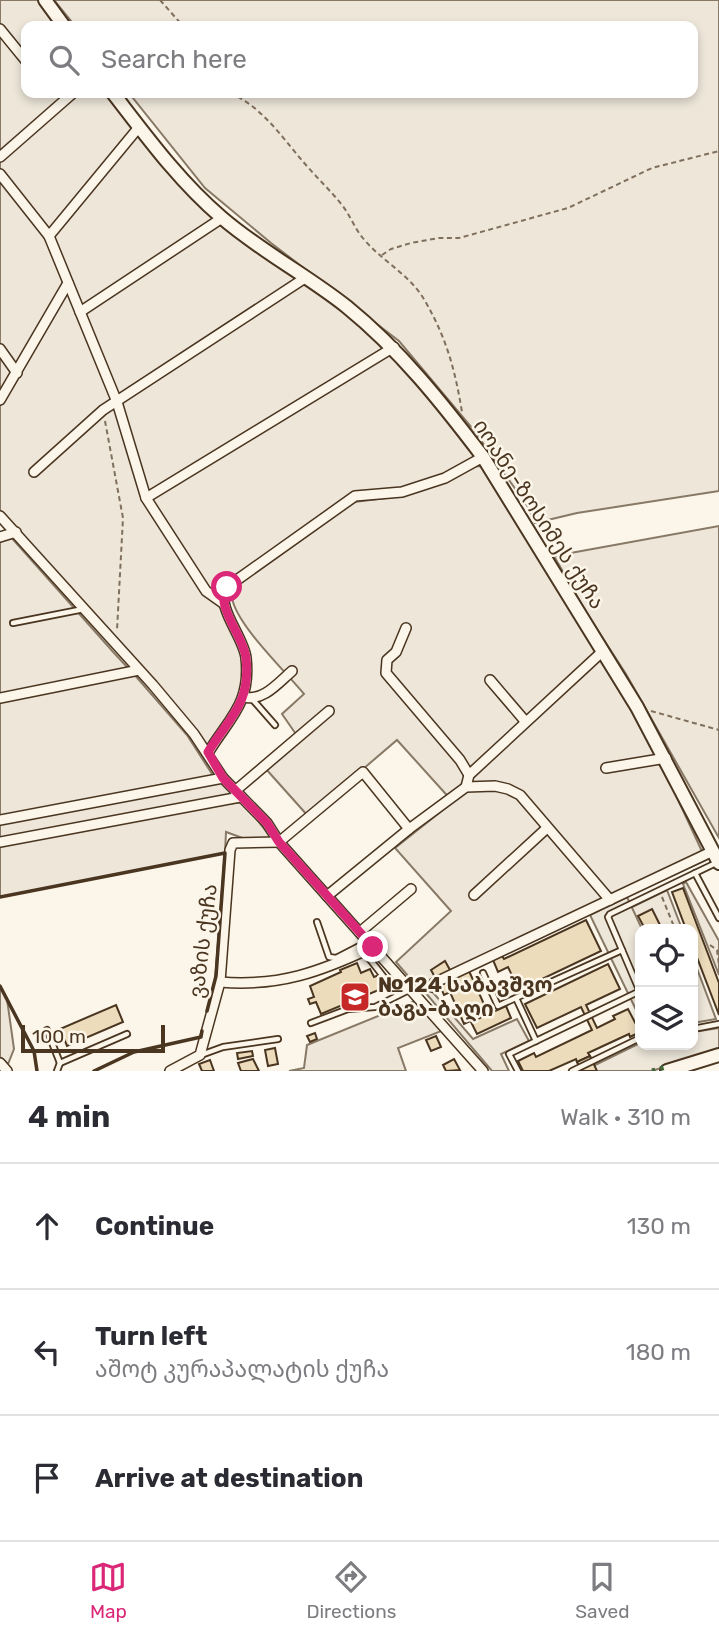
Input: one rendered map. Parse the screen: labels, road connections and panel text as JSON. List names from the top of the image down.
{
  "streets": {
    "street": ["იოანე-ზოსიმეს ქუჩა", "ვაზის ქუჩა"]
  },
  "places": {
    "school or university": ["№124 საბავშვო ბაგა-ბაღი"]
  },
  "scale_bar": "100 m",
  "page": {
    "search": "Search here",
    "scale": "100 m",
    "heading": ["4 min", "Walk · 310 m"],
    "list": [
      ["Continue", "130 m"],
      ["Turn left", "აშოტ კურაპალატის ქუჩა", "180 m"],
      "Arrive at destination"
    ],
    "nav": ["Map", "Directions", "Saved"]
  }
}
